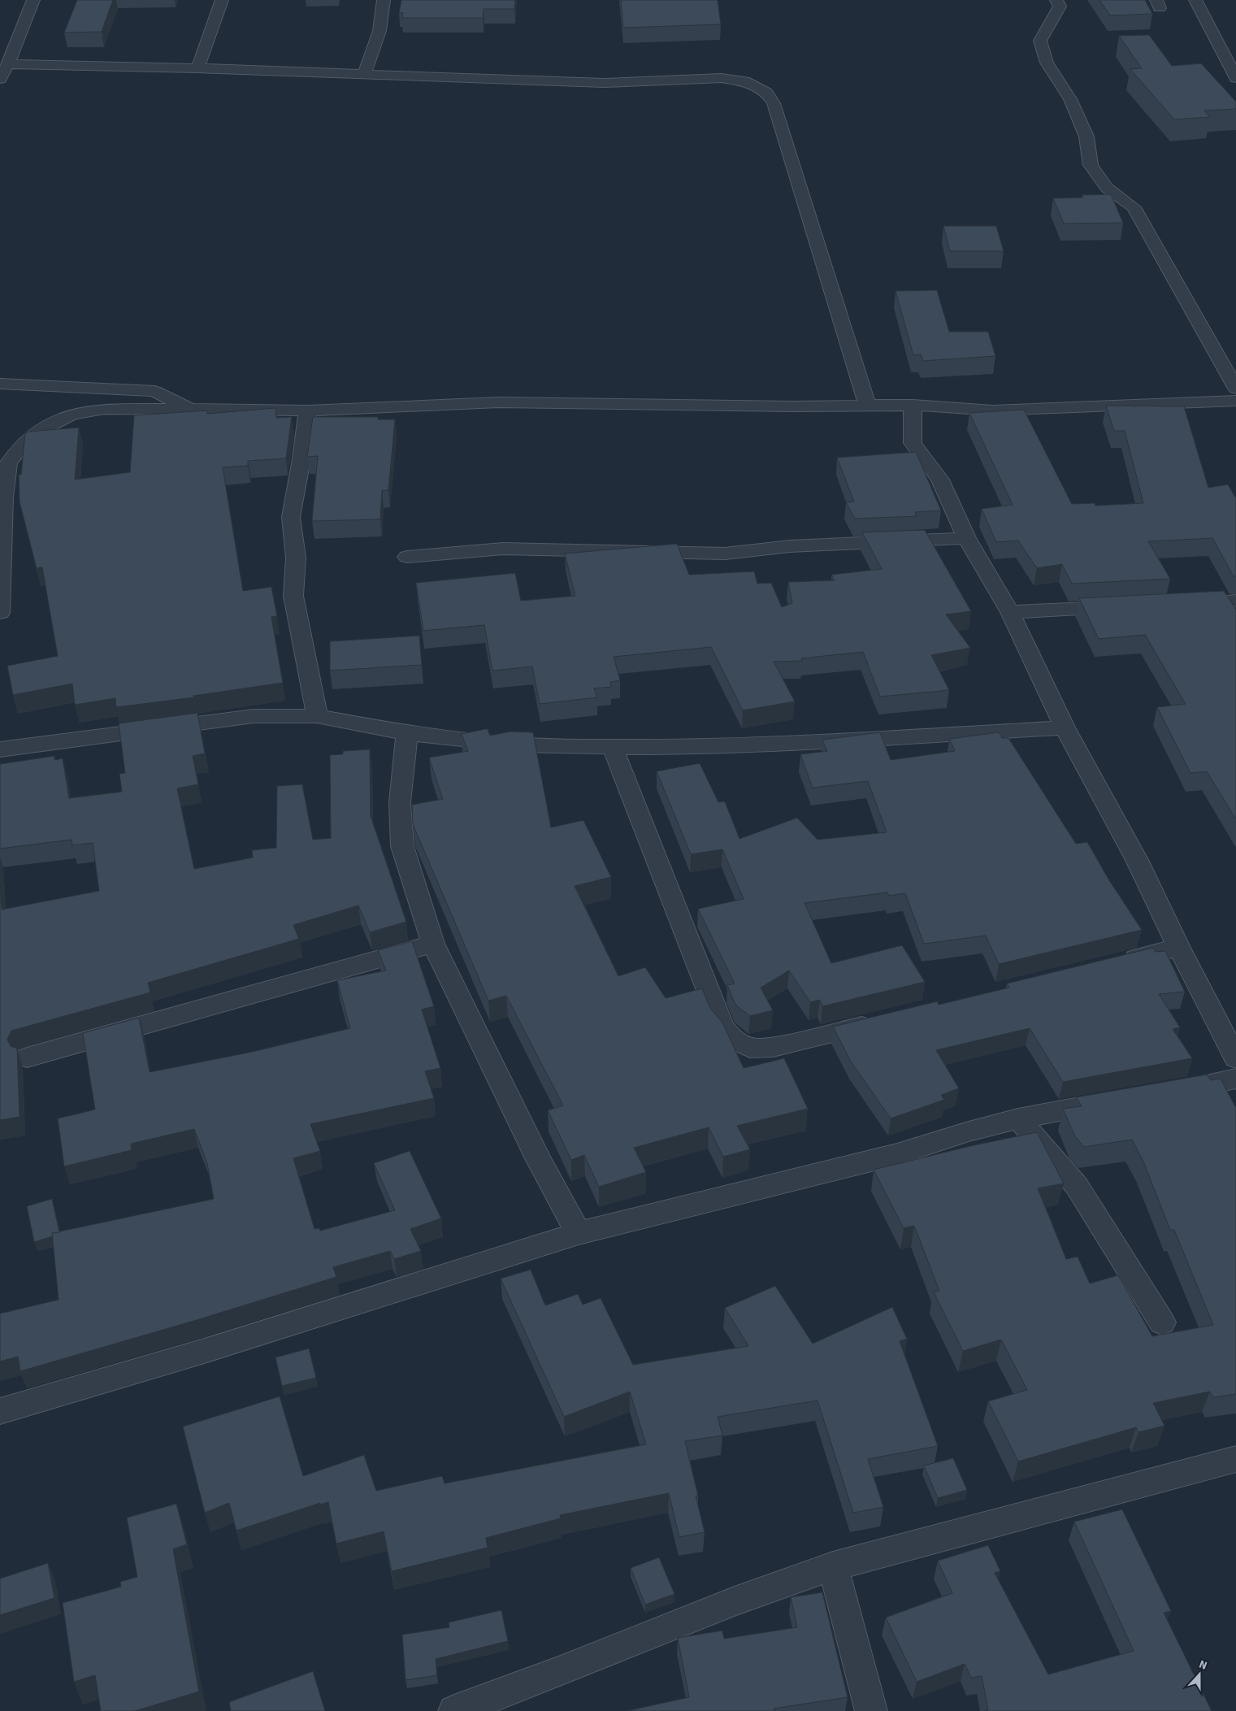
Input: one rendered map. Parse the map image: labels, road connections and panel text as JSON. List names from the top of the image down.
{
  "north": "top"
}
